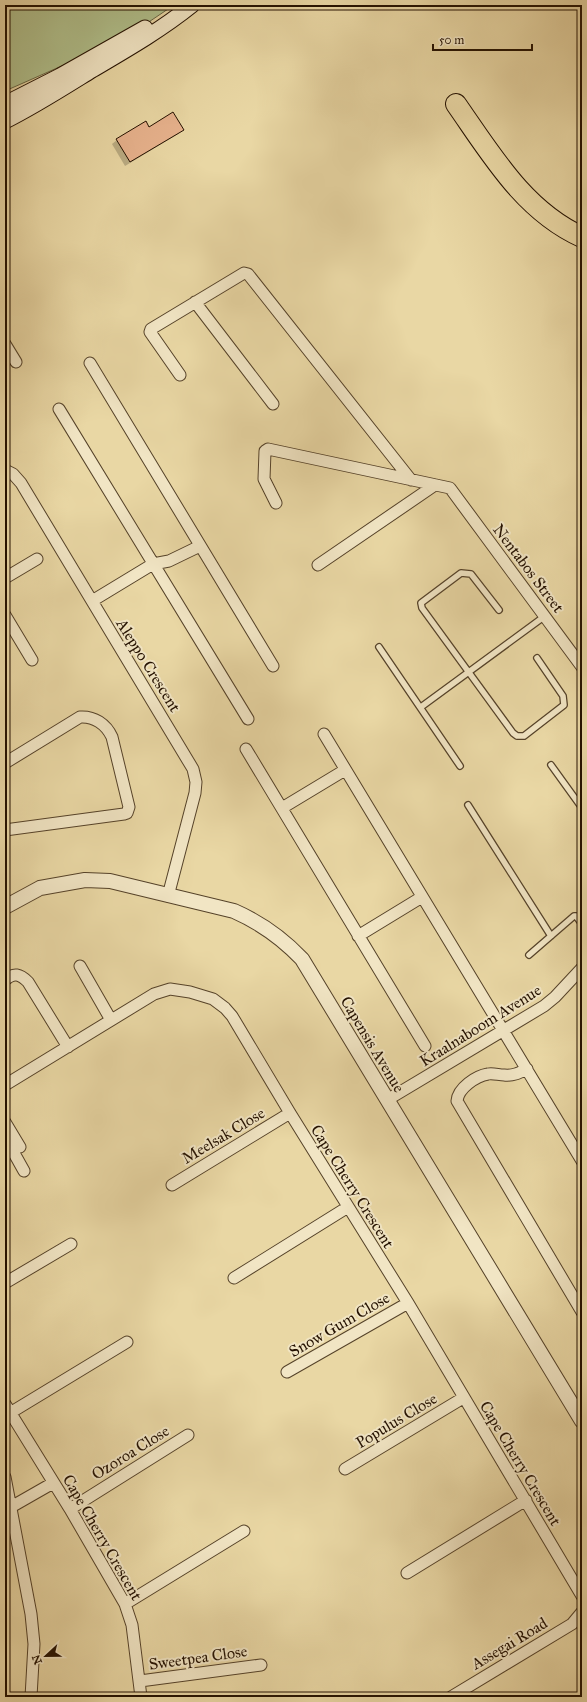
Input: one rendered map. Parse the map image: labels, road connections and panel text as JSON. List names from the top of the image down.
{
  "streets": {
    "street": [
      "Nentabos Street",
      "Aleppo Crescent",
      "Kraalnaboom Avenue",
      "Capensis Avenue",
      "Meelsak Close",
      "Cape Cherry Crescent",
      "Snow Gum Close",
      "Populus Close",
      "Ozoroa Close",
      "Assegai Road",
      "Sweetpea Close"
    ]
  },
  "crossings": [
    ["Aleppo Crescent", "Capensis Avenue"],
    ["Kraalnaboom Avenue", "Capensis Avenue"],
    ["Meelsak Close", "Cape Cherry Crescent"],
    ["Cape Cherry Crescent", "Snow Gum Close"],
    ["Cape Cherry Crescent", "Populus Close"],
    ["Cape Cherry Crescent", "Ozoroa Close"],
    ["Cape Cherry Crescent", "Sweetpea Close"]
  ],
  "scale_bar": "50 m",
  "north": "left"
}
